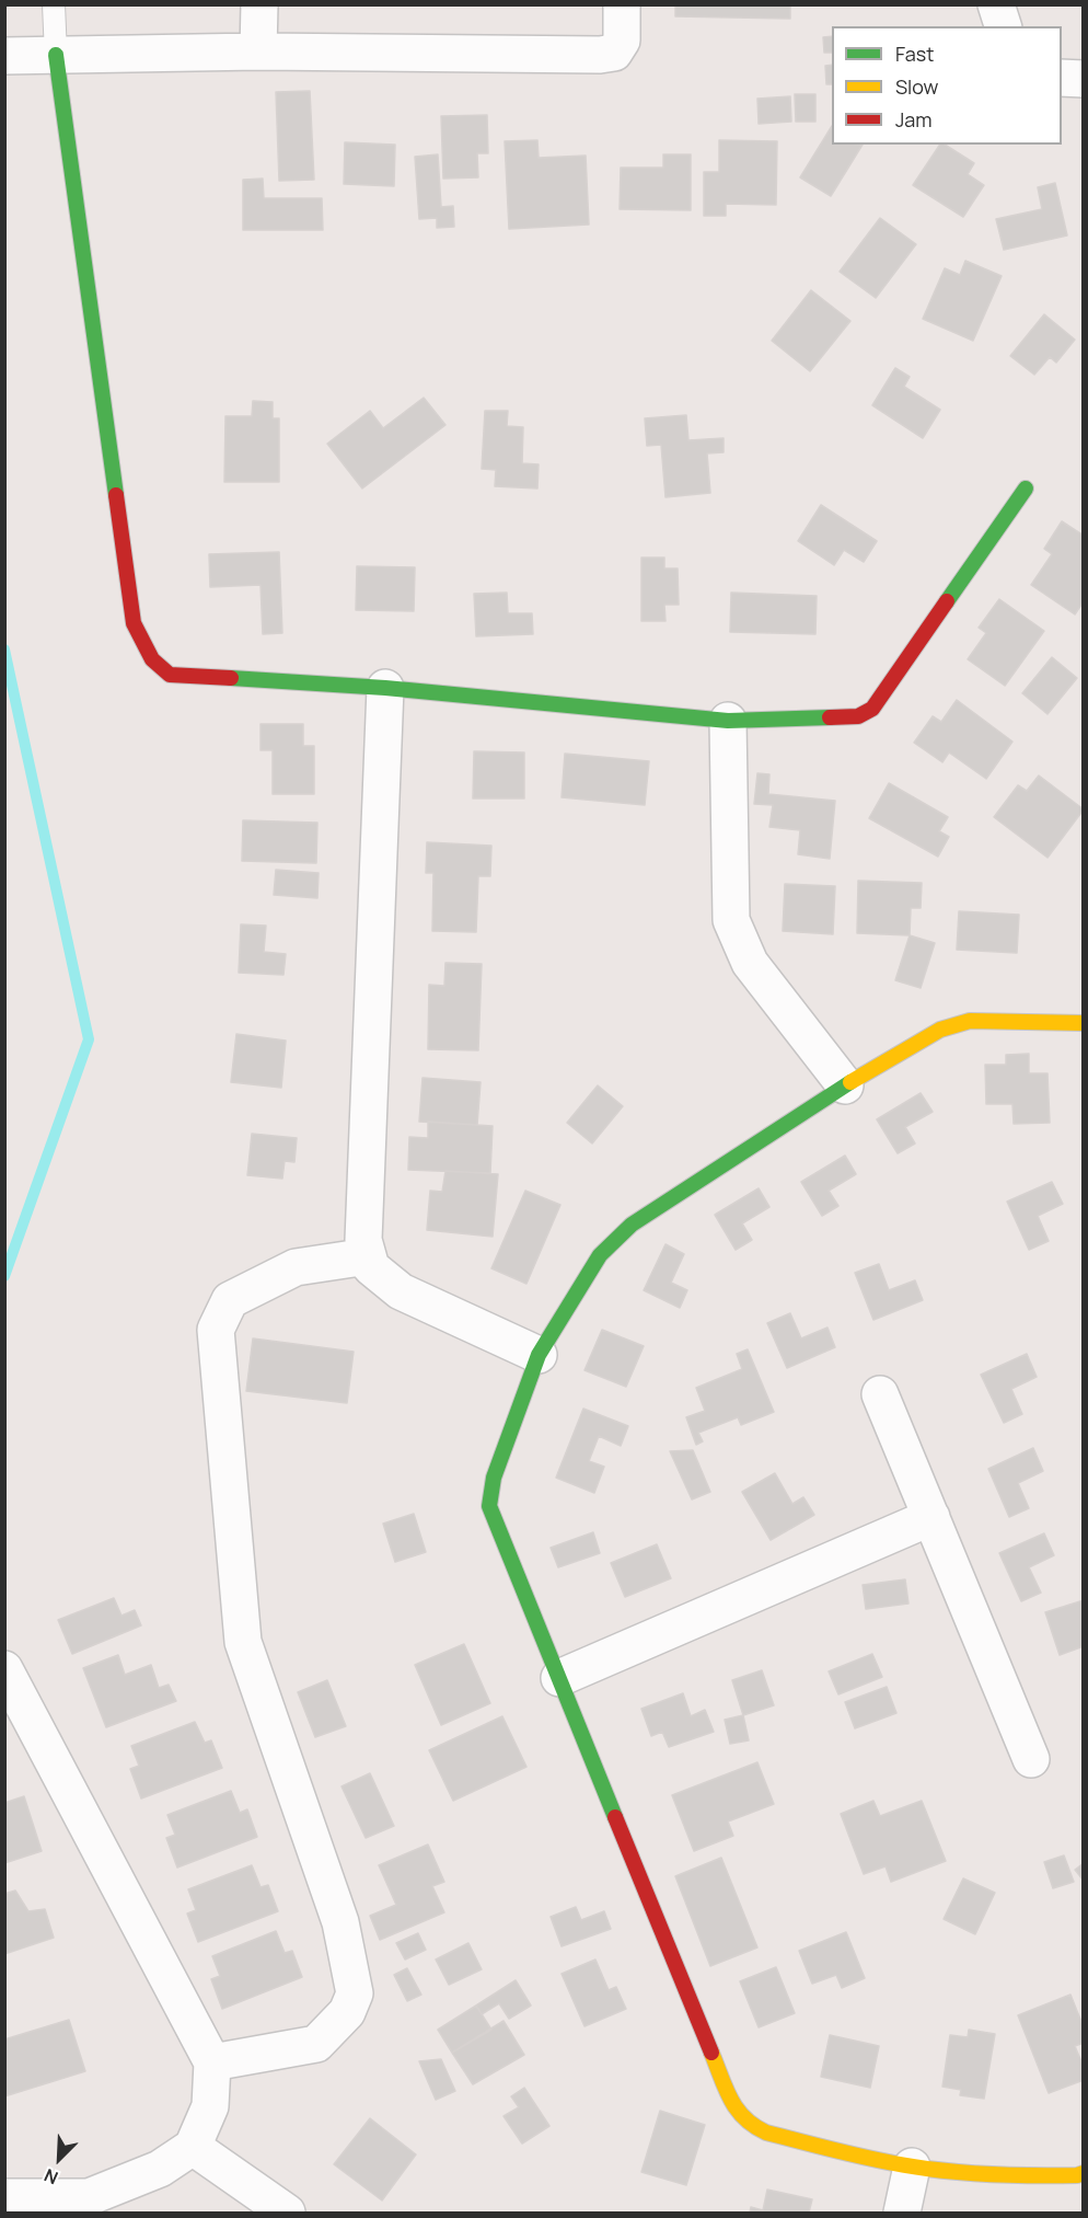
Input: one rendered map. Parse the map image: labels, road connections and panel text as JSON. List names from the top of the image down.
{
  "legend": ["Fast", "Slow", "Jam"],
  "north": "bottom left"
}
